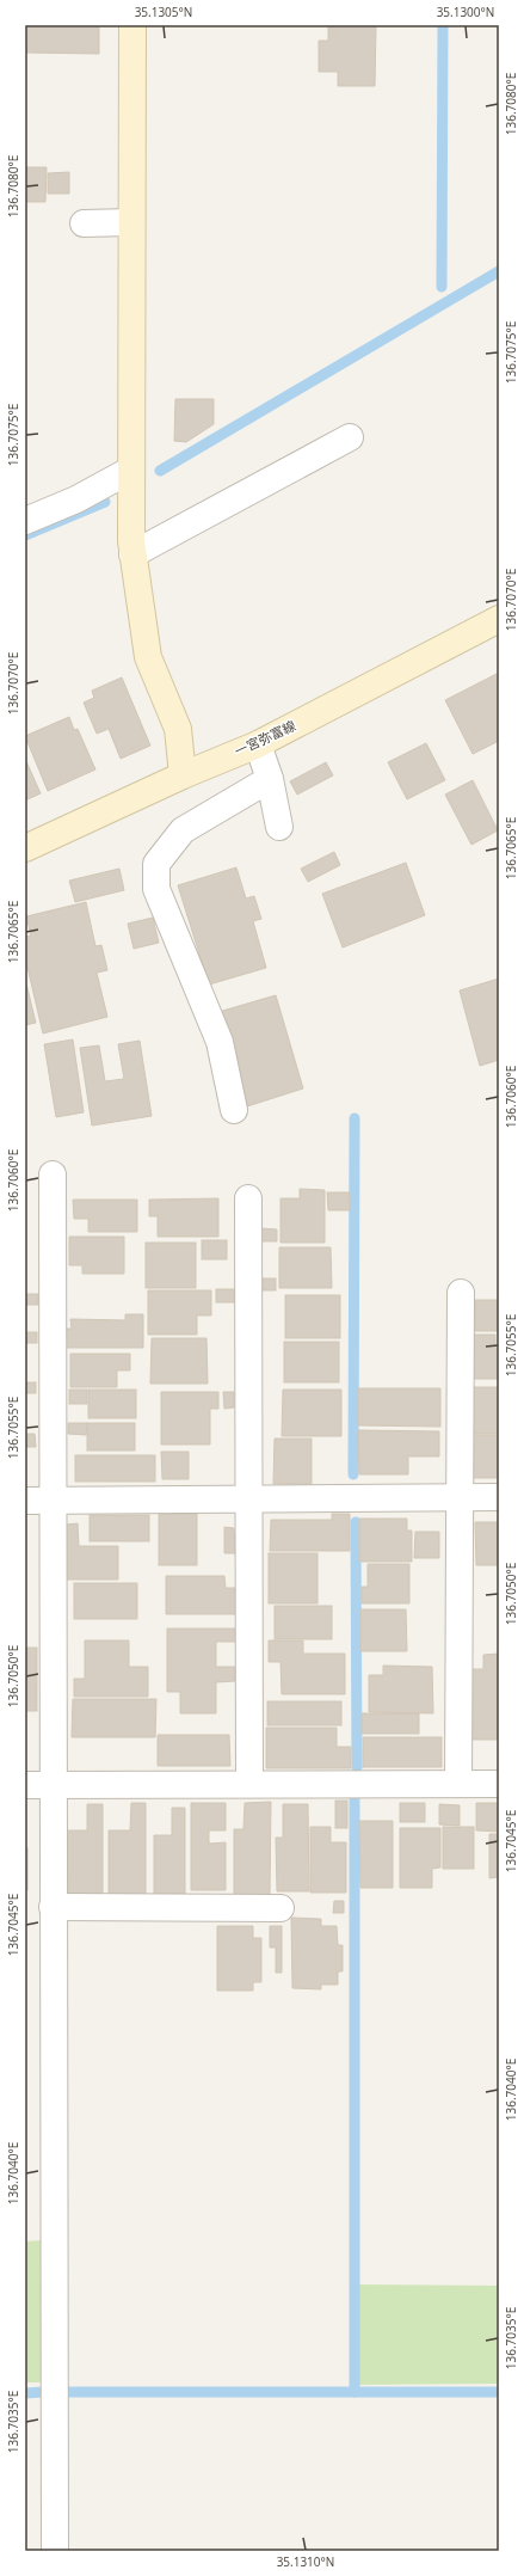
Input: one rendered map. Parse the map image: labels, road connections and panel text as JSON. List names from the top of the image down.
{
  "streets": {
    "street": ["一宮弥富線"]
  },
  "coordinates": [
    "35.1305°N",
    "35.1300°N",
    "136.7080°E",
    "136.7075°E",
    "136.7070°E",
    "136.7065°E",
    "136.7060°E",
    "136.7055°E",
    "136.7050°E",
    "136.7045°E",
    "136.7040°E",
    "136.7035°E",
    "35.1310°N"
  ]
}
